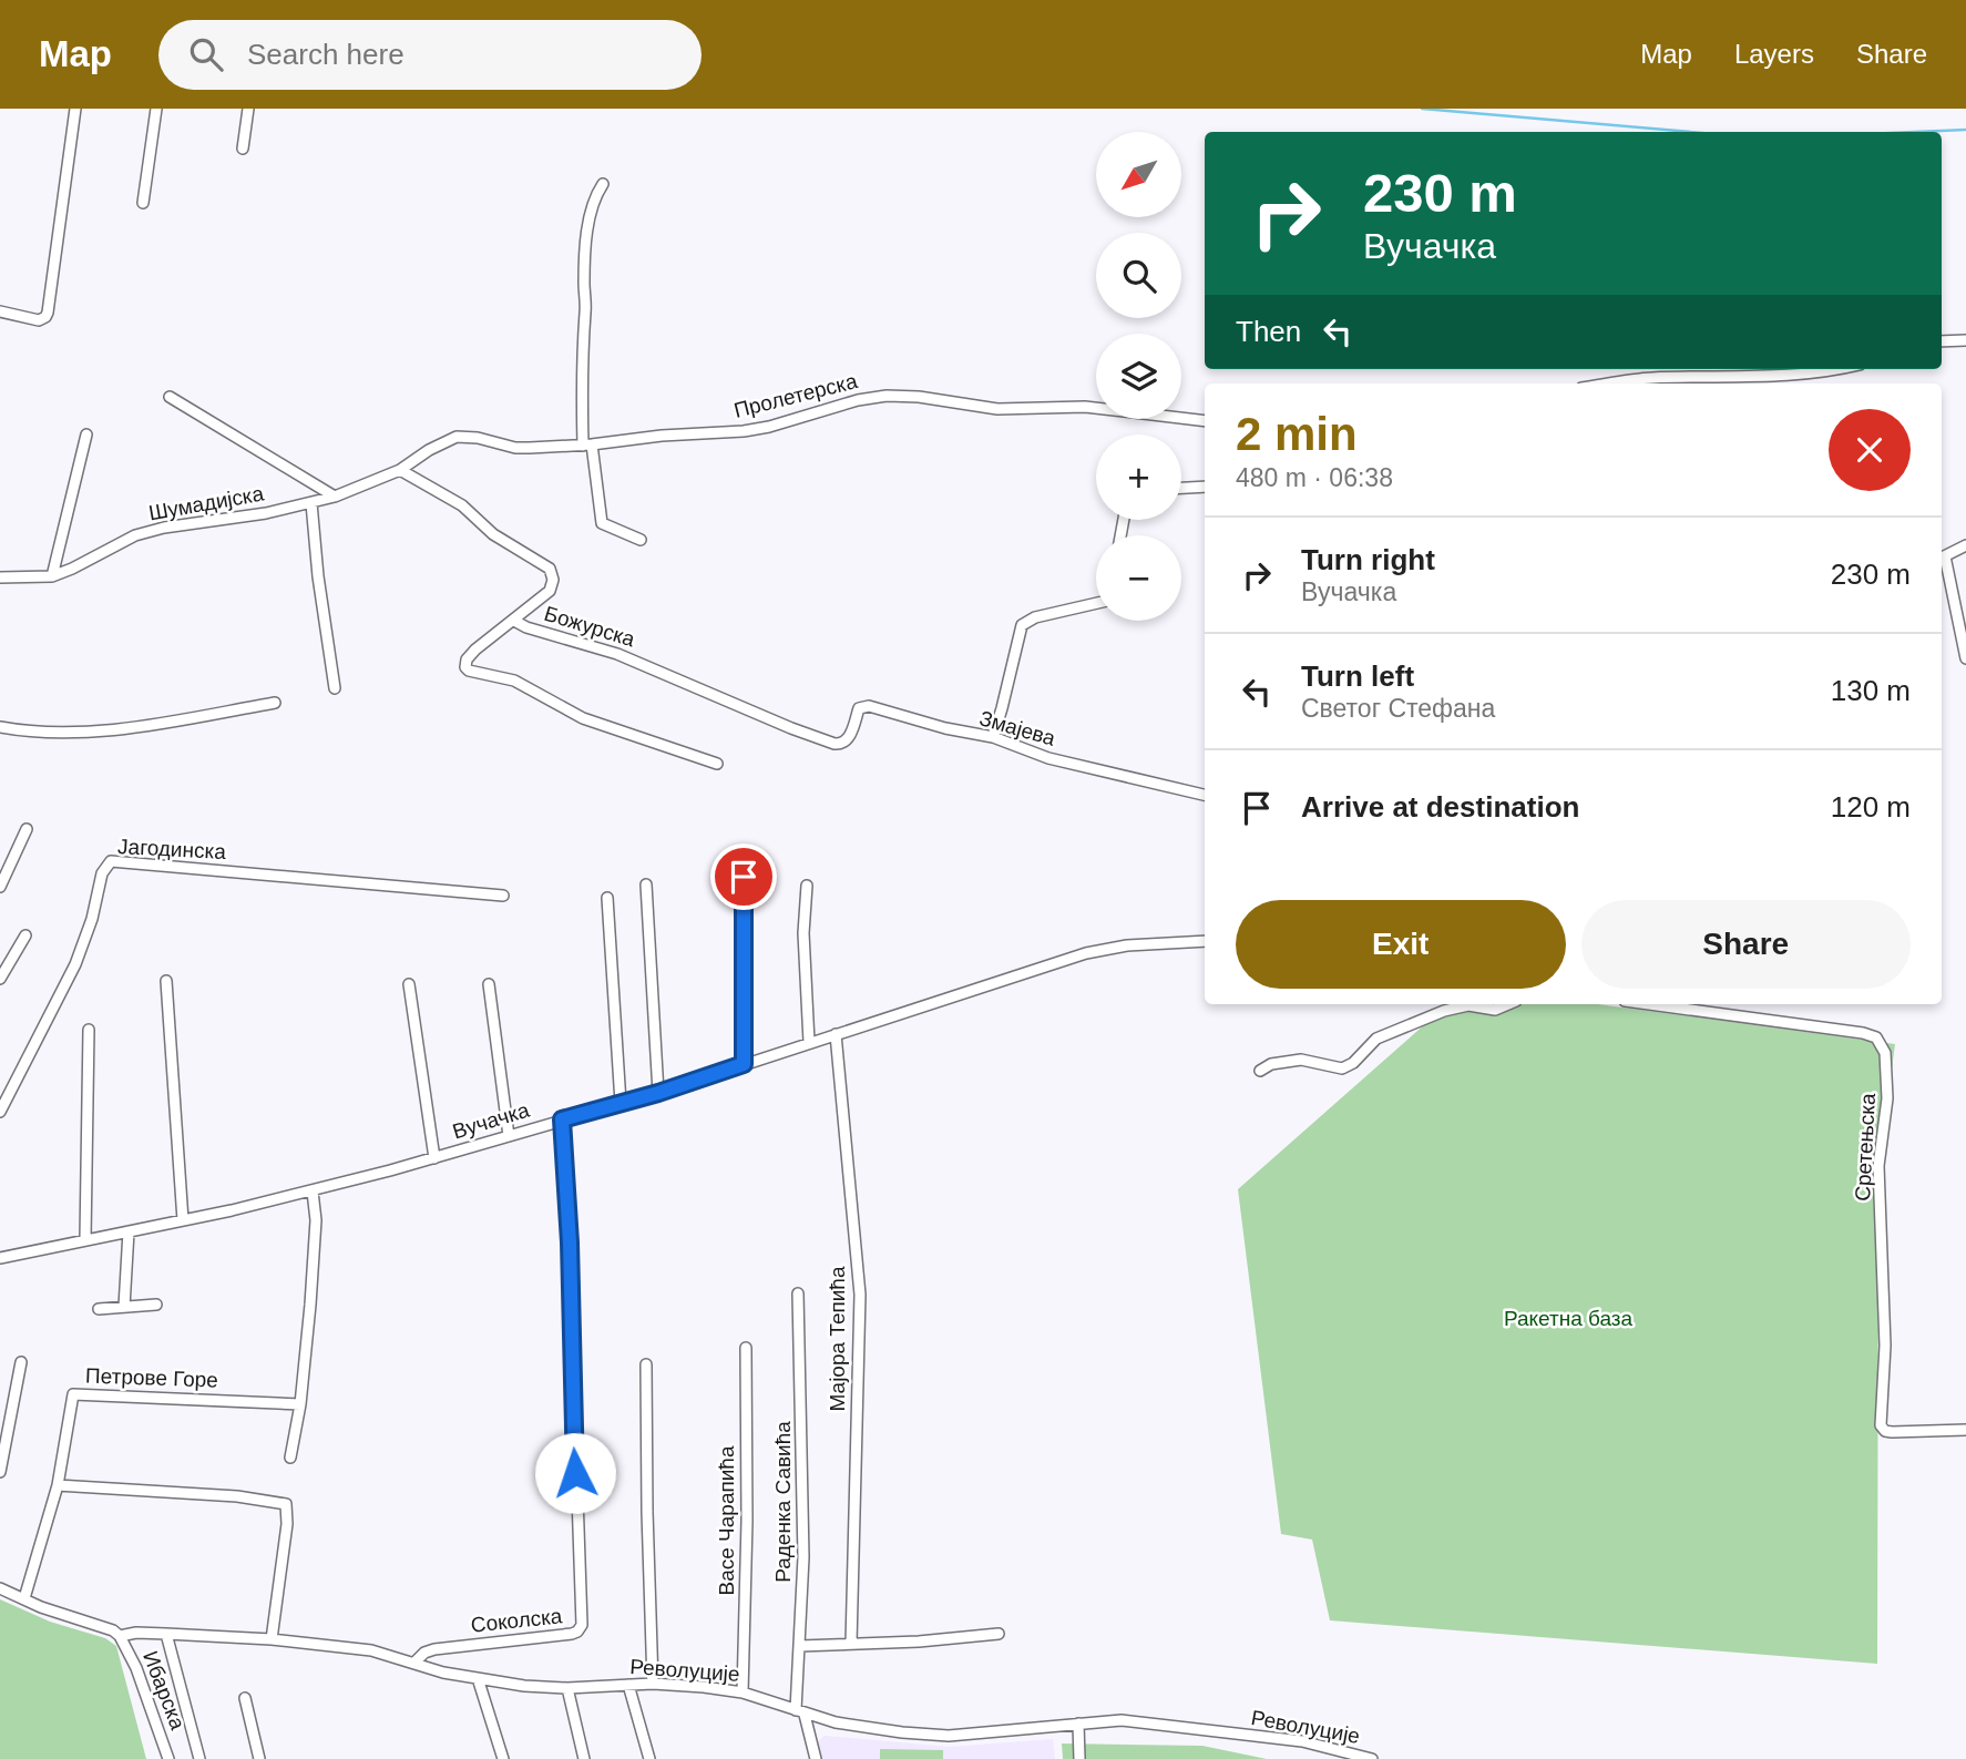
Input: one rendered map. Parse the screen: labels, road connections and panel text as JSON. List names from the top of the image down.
{
  "streets": {
    "street": [
      "Пролетерска",
      "Шумадијска",
      "Божурска",
      "Змајева",
      "Јагодинска",
      "Вучачка",
      "Сретењска",
      "Мајора Тепића",
      "Петрове Горе",
      "Раденка Савића",
      "Васе Чарапића",
      "Соколска",
      "Револуције",
      "Ибарска"
    ]
  },
  "crossings": [
    ["Пролетерска", "Шумадијска"],
    ["Божурска", "Змајева"],
    ["Вучачка", "Мајора Тепића"],
    ["Вучачка", "Соколска"],
    ["Петрове Горе", "Револуције"],
    ["Раденка Савића", "Револуције"],
    ["Васе Чарапића", "Револуције"],
    ["Соколска", "Револуције"],
    ["Револуције", "Ибарска"]
  ],
  "parks": ["Ракетна база"],
  "north": "bottom left",
  "page": {
    "header": "Map",
    "search": "Search here",
    "nav": ["Map", "Layers", "Share"],
    "map_buttons": ["+", "−"],
    "turn": ["230 m", "Вучачка"],
    "then": "Then",
    "heading": ["2 min", "480 m · 06:38"],
    "list": [
      {
        "name": "Turn right",
        "note": "Вучачка",
        "value": "230 m"
      },
      {
        "name": "Turn left",
        "note": "Светог Стефана",
        "value": "130 m"
      },
      {
        "name": "Arrive at destination",
        "value": "120 m"
      }
    ],
    "buttons": ["Exit", "Share"]
  }
}
